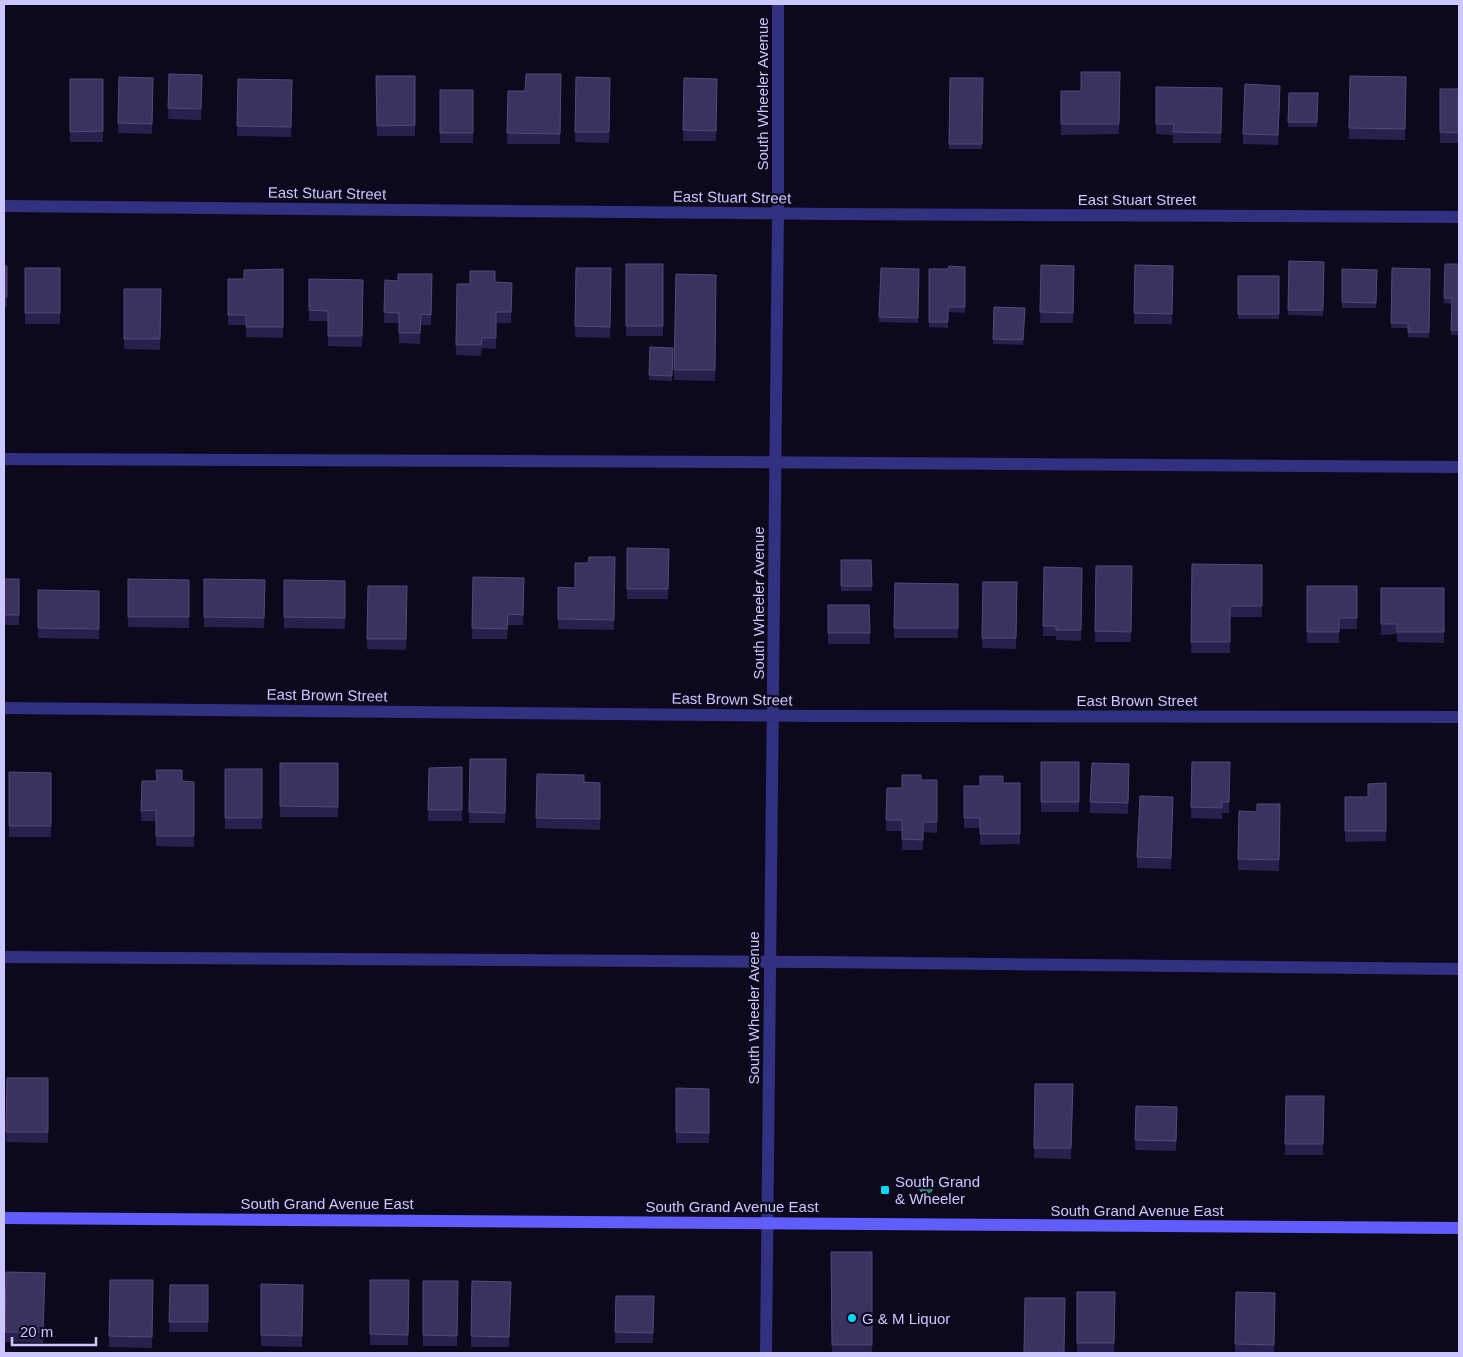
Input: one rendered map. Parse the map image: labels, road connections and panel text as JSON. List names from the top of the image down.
{
  "streets": {
    "main road": ["South Grand Avenue East"],
    "street": ["South Wheeler Avenue", "East Stuart Street", "East Brown Street"]
  },
  "crossings": [
    ["South Wheeler Avenue", "East Stuart Street"],
    ["South Wheeler Avenue", "East Brown Street"],
    ["South Wheeler Avenue", "South Grand Avenue East"]
  ],
  "places": {
    "transit": ["South Grand & Wheeler"],
    "other": ["G & M Liquor"]
  },
  "scale_bar": "20 m"
}
